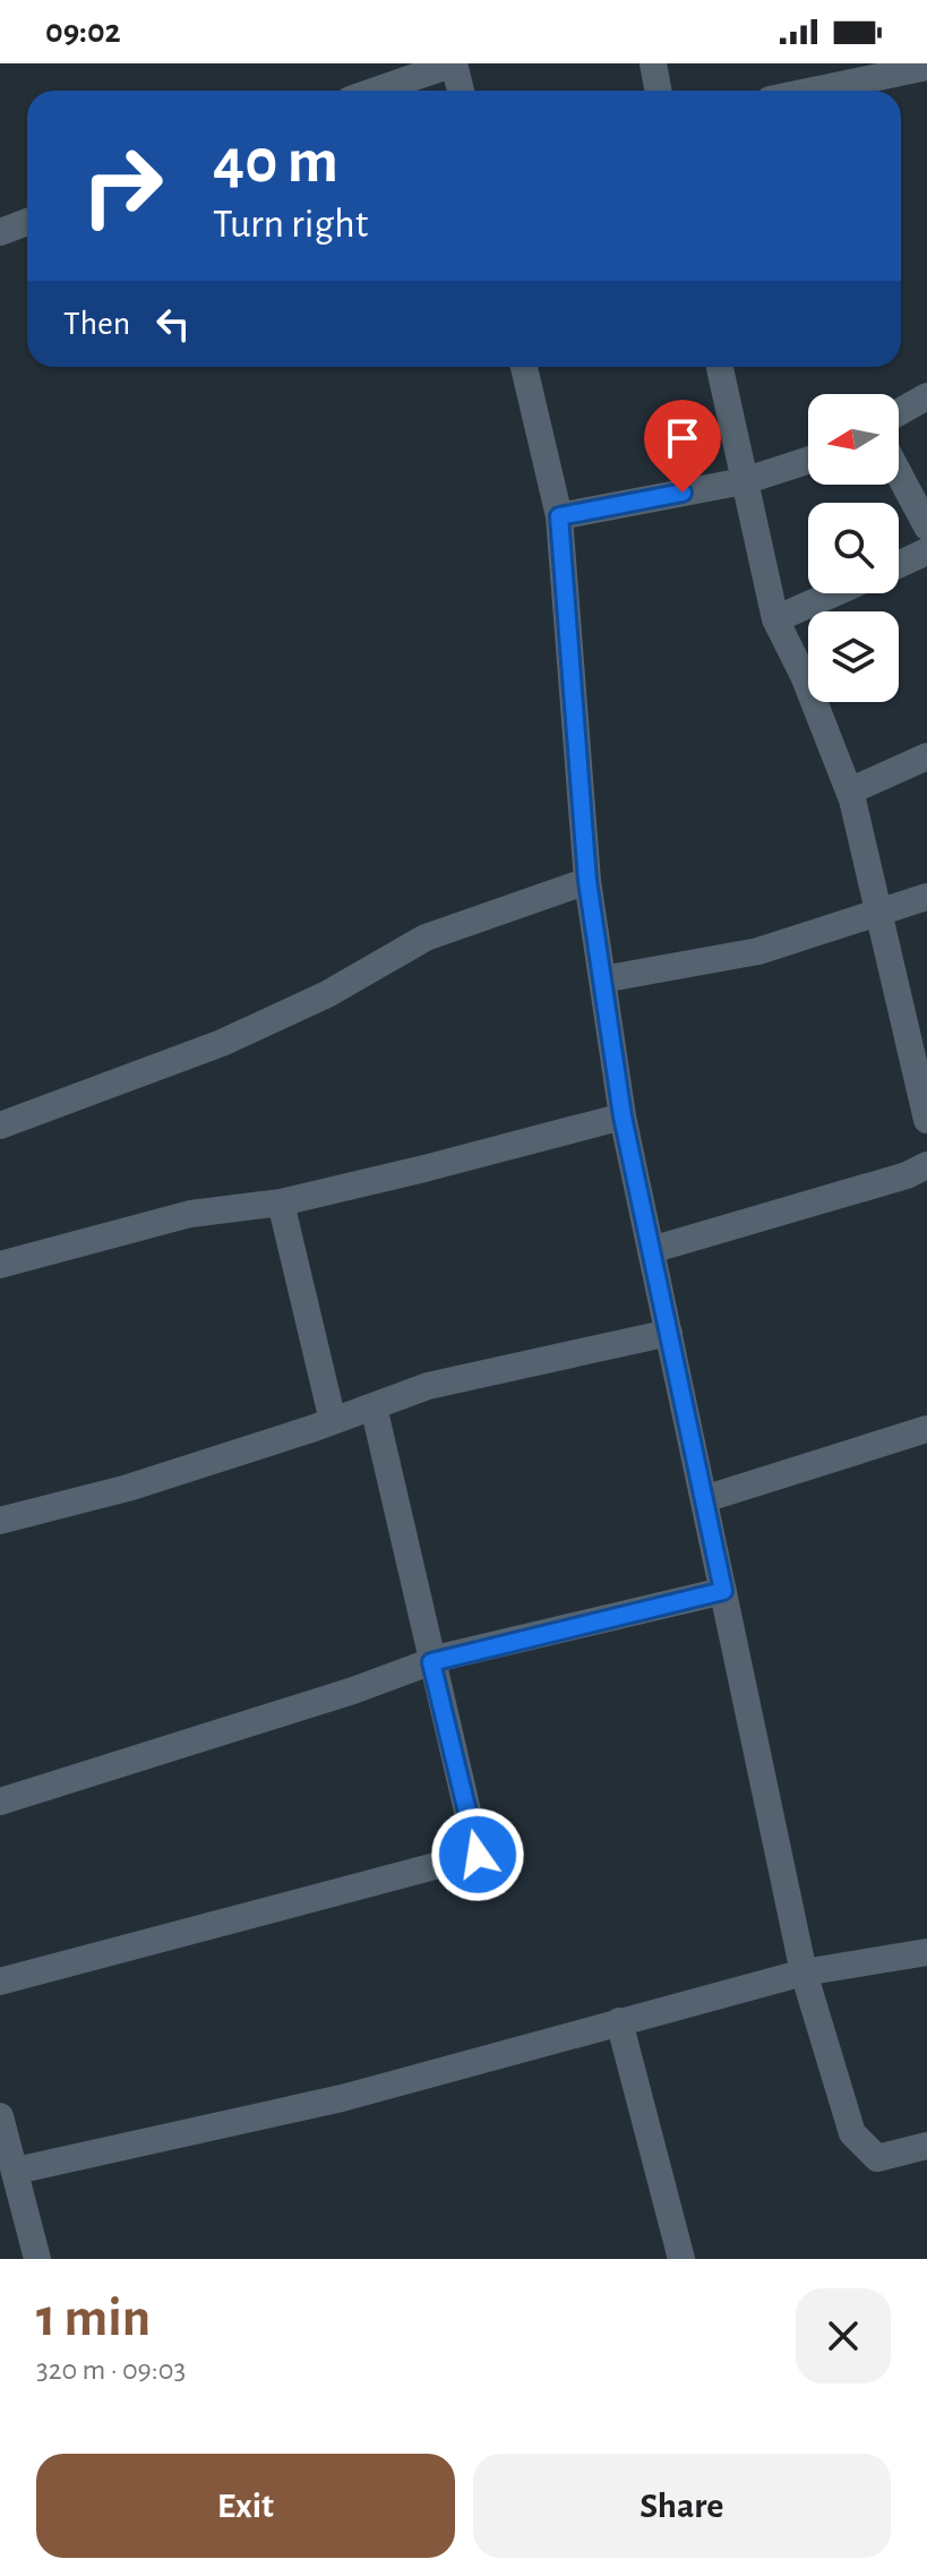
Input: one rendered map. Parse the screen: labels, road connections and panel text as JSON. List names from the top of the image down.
{
  "north": "left",
  "page": {
    "status": "09:02",
    "turn": ["40 m", "Turn right"],
    "then": "Then",
    "heading": ["1 min", "320 m · 09:03"],
    "buttons": ["Exit", "Share"]
  }
}
